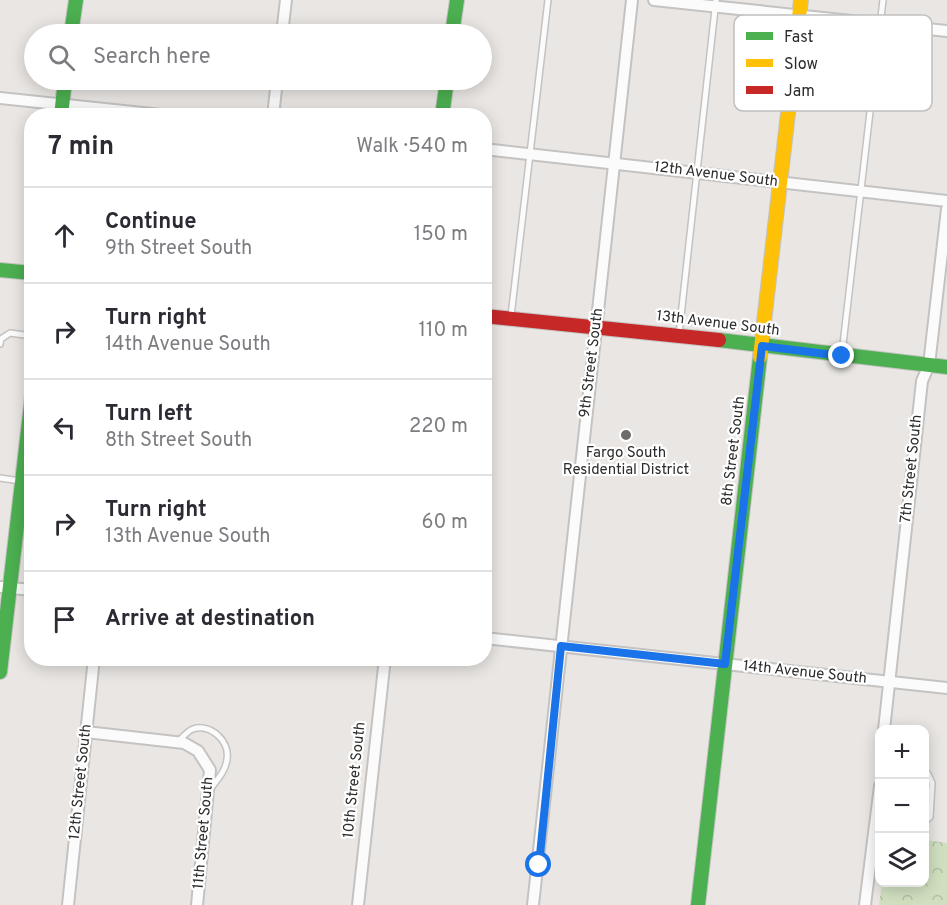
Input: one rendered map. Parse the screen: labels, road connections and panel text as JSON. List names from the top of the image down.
{
  "streets": {
    "street": [
      "12th Avenue South",
      "13th Avenue South",
      "9th Street South",
      "8th Street South",
      "7th Street South",
      "14th Avenue South",
      "10th Street South",
      "12th Street South",
      "11th Street South"
    ]
  },
  "crossings": [
    ["12th Avenue South", "9th Street South"],
    ["12th Avenue South", "8th Street South"],
    ["13th Avenue South", "9th Street South"],
    ["13th Avenue South", "8th Street South"],
    ["13th Avenue South", "7th Street South"],
    ["9th Street South", "14th Avenue South"],
    ["8th Street South", "14th Avenue South"],
    ["7th Street South", "14th Avenue South"]
  ],
  "places": ["Fargo South Residential District"],
  "legend": ["Fast", "Slow", "Jam"],
  "page": {
    "search": "Search here",
    "heading": ["7 min", "Walk · 540 m"],
    "list": [
      ["Continue", "9th Street South", "150 m"],
      ["Turn right", "14th Avenue South", "110 m"],
      ["Turn left", "8th Street South", "220 m"],
      ["Turn right", "13th Avenue South", "60 m"],
      "Arrive at destination"
    ],
    "map_buttons": ["+", "−"]
  }
}
